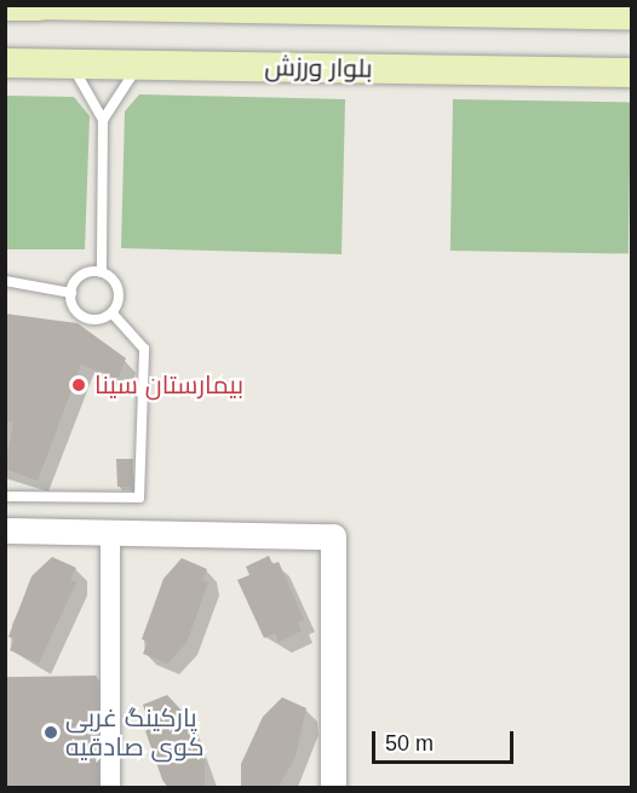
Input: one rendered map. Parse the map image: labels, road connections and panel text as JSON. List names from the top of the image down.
{
  "streets": {
    "main road": ["بلوار ورزش"]
  },
  "places": ["بیمارستان سینا", "پارکینگ غربی کوی صادقیه"],
  "scale_bar": "50 m"
}
